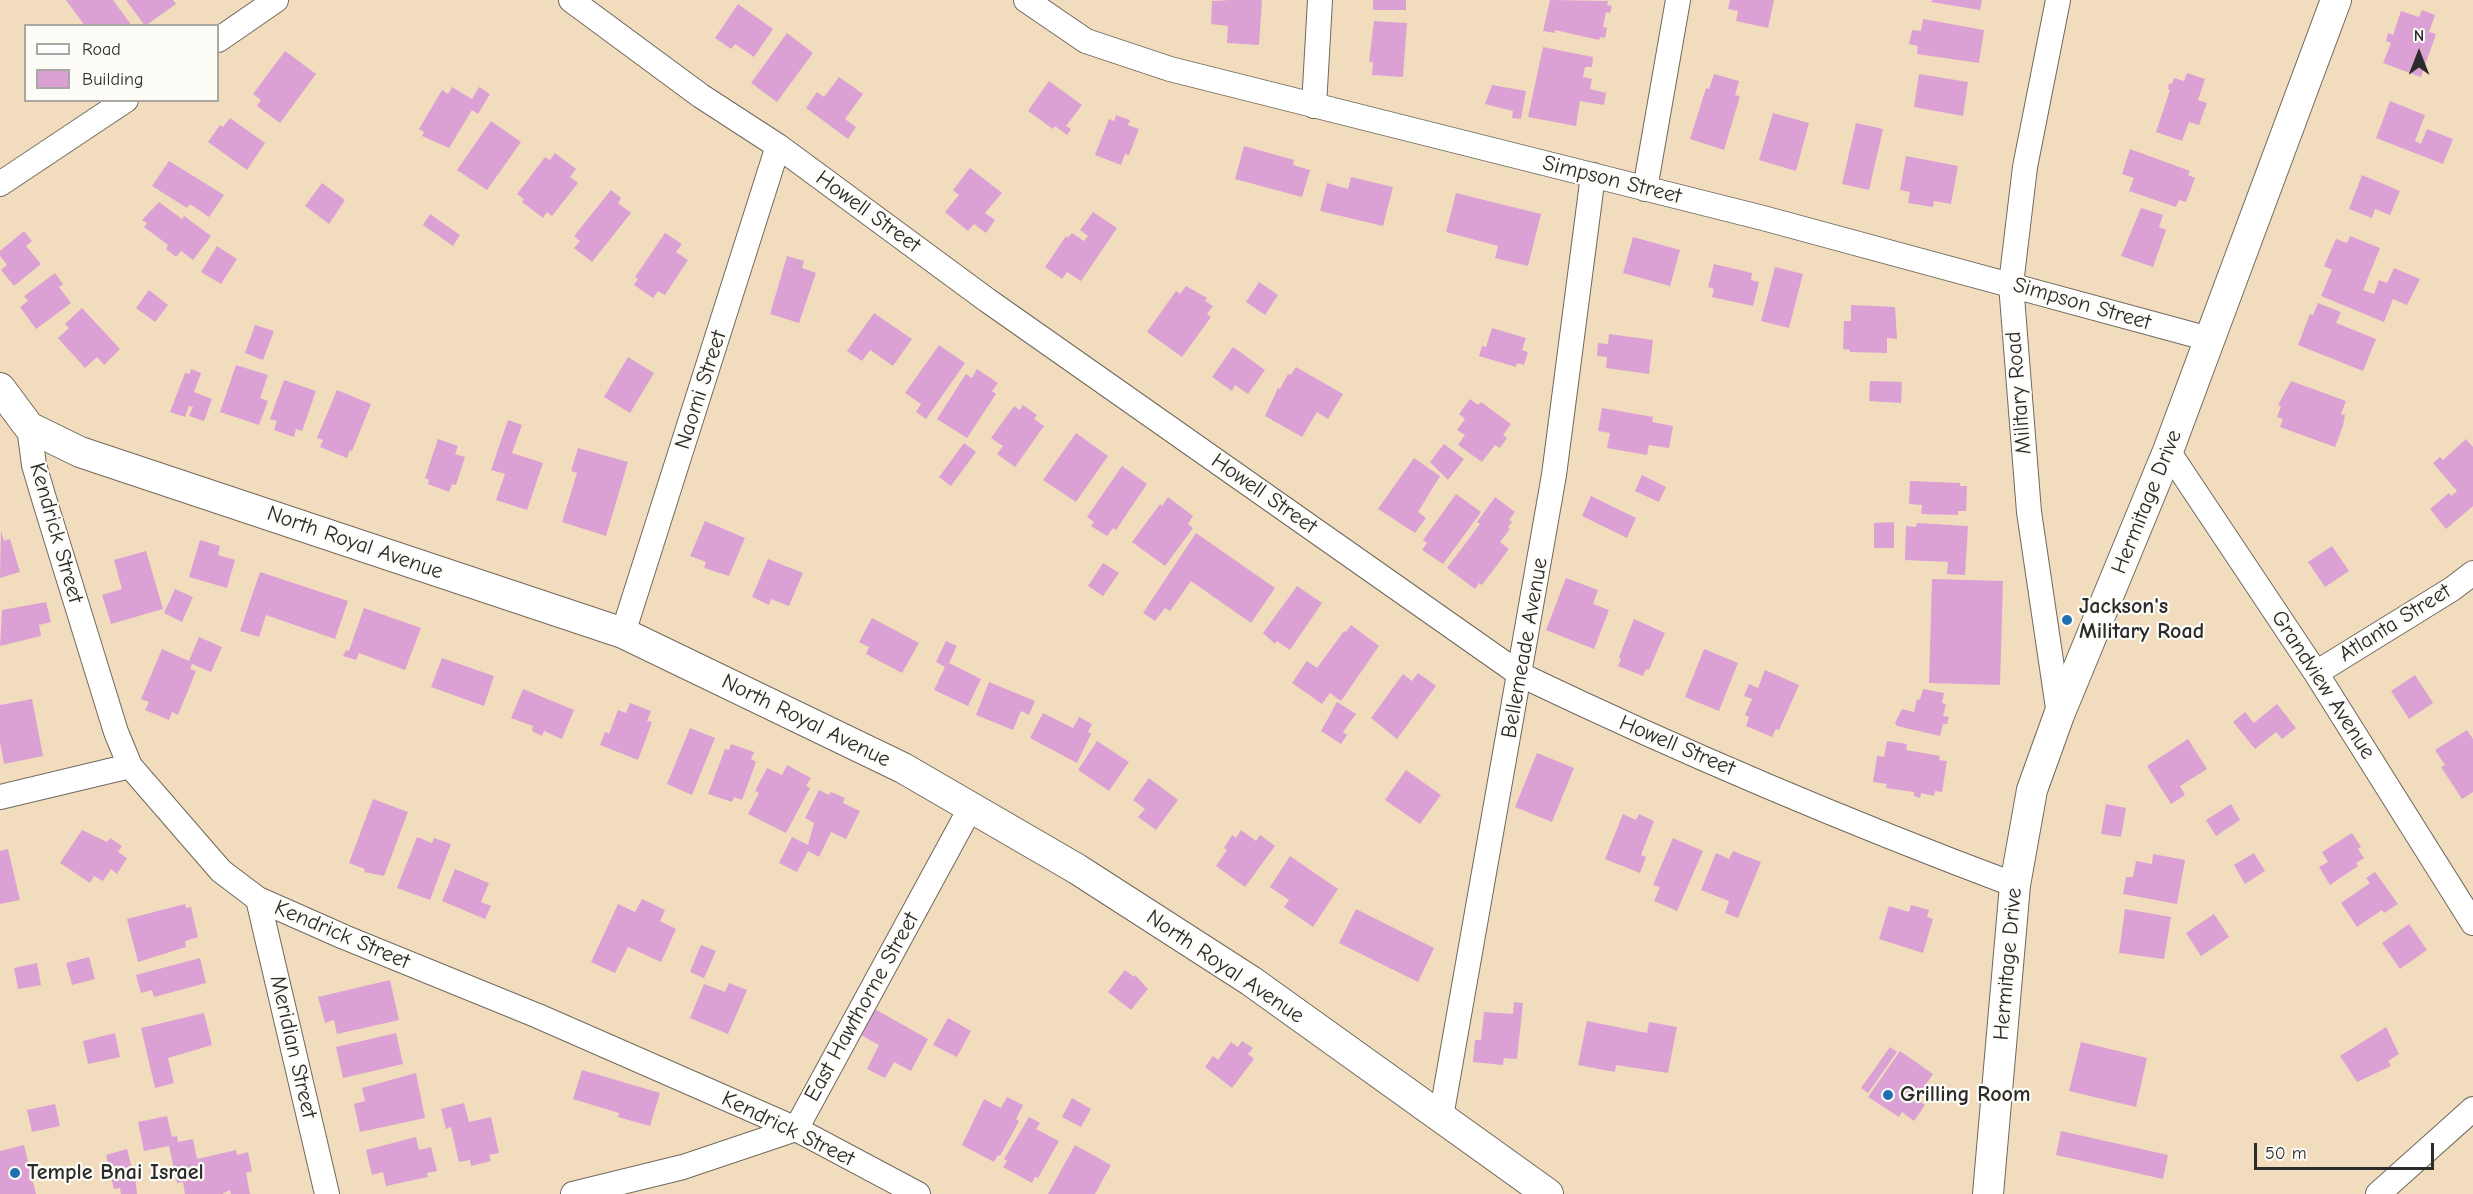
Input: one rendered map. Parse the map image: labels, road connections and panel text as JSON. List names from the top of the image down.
{
  "streets": {
    "street": [
      "Simpson Street",
      "Howell Street",
      "Naomi Street",
      "Military Road",
      "Hermitage Drive",
      "Kendrick Street",
      "North Royal Avenue",
      "Atlanta Street",
      "Bellemeade Avenue",
      "Grandview Avenue",
      "East Hawthorne Street",
      "Meridian Street"
    ]
  },
  "crossings": [
    ["Simpson Street", "Military Road"],
    ["Simpson Street", "Hermitage Drive"],
    ["Simpson Street", "Bellemeade Avenue"],
    ["Howell Street", "Naomi Street"],
    ["Howell Street", "Hermitage Drive"],
    ["Howell Street", "Bellemeade Avenue"],
    ["Naomi Street", "North Royal Avenue"],
    ["Military Road", "Hermitage Drive"],
    ["Hermitage Drive", "Grandview Avenue"],
    ["Kendrick Street", "North Royal Avenue"],
    ["Kendrick Street", "East Hawthorne Street"],
    ["Kendrick Street", "Meridian Street"],
    ["North Royal Avenue", "Bellemeade Avenue"],
    ["North Royal Avenue", "East Hawthorne Street"],
    ["Atlanta Street", "Grandview Avenue"]
  ],
  "places": ["Jackson's Military Road", "Grilling Room", "Temple Bnai Israel"],
  "legend": ["Road", "Building"],
  "scale_bar": "50 m",
  "north": "top"
}
